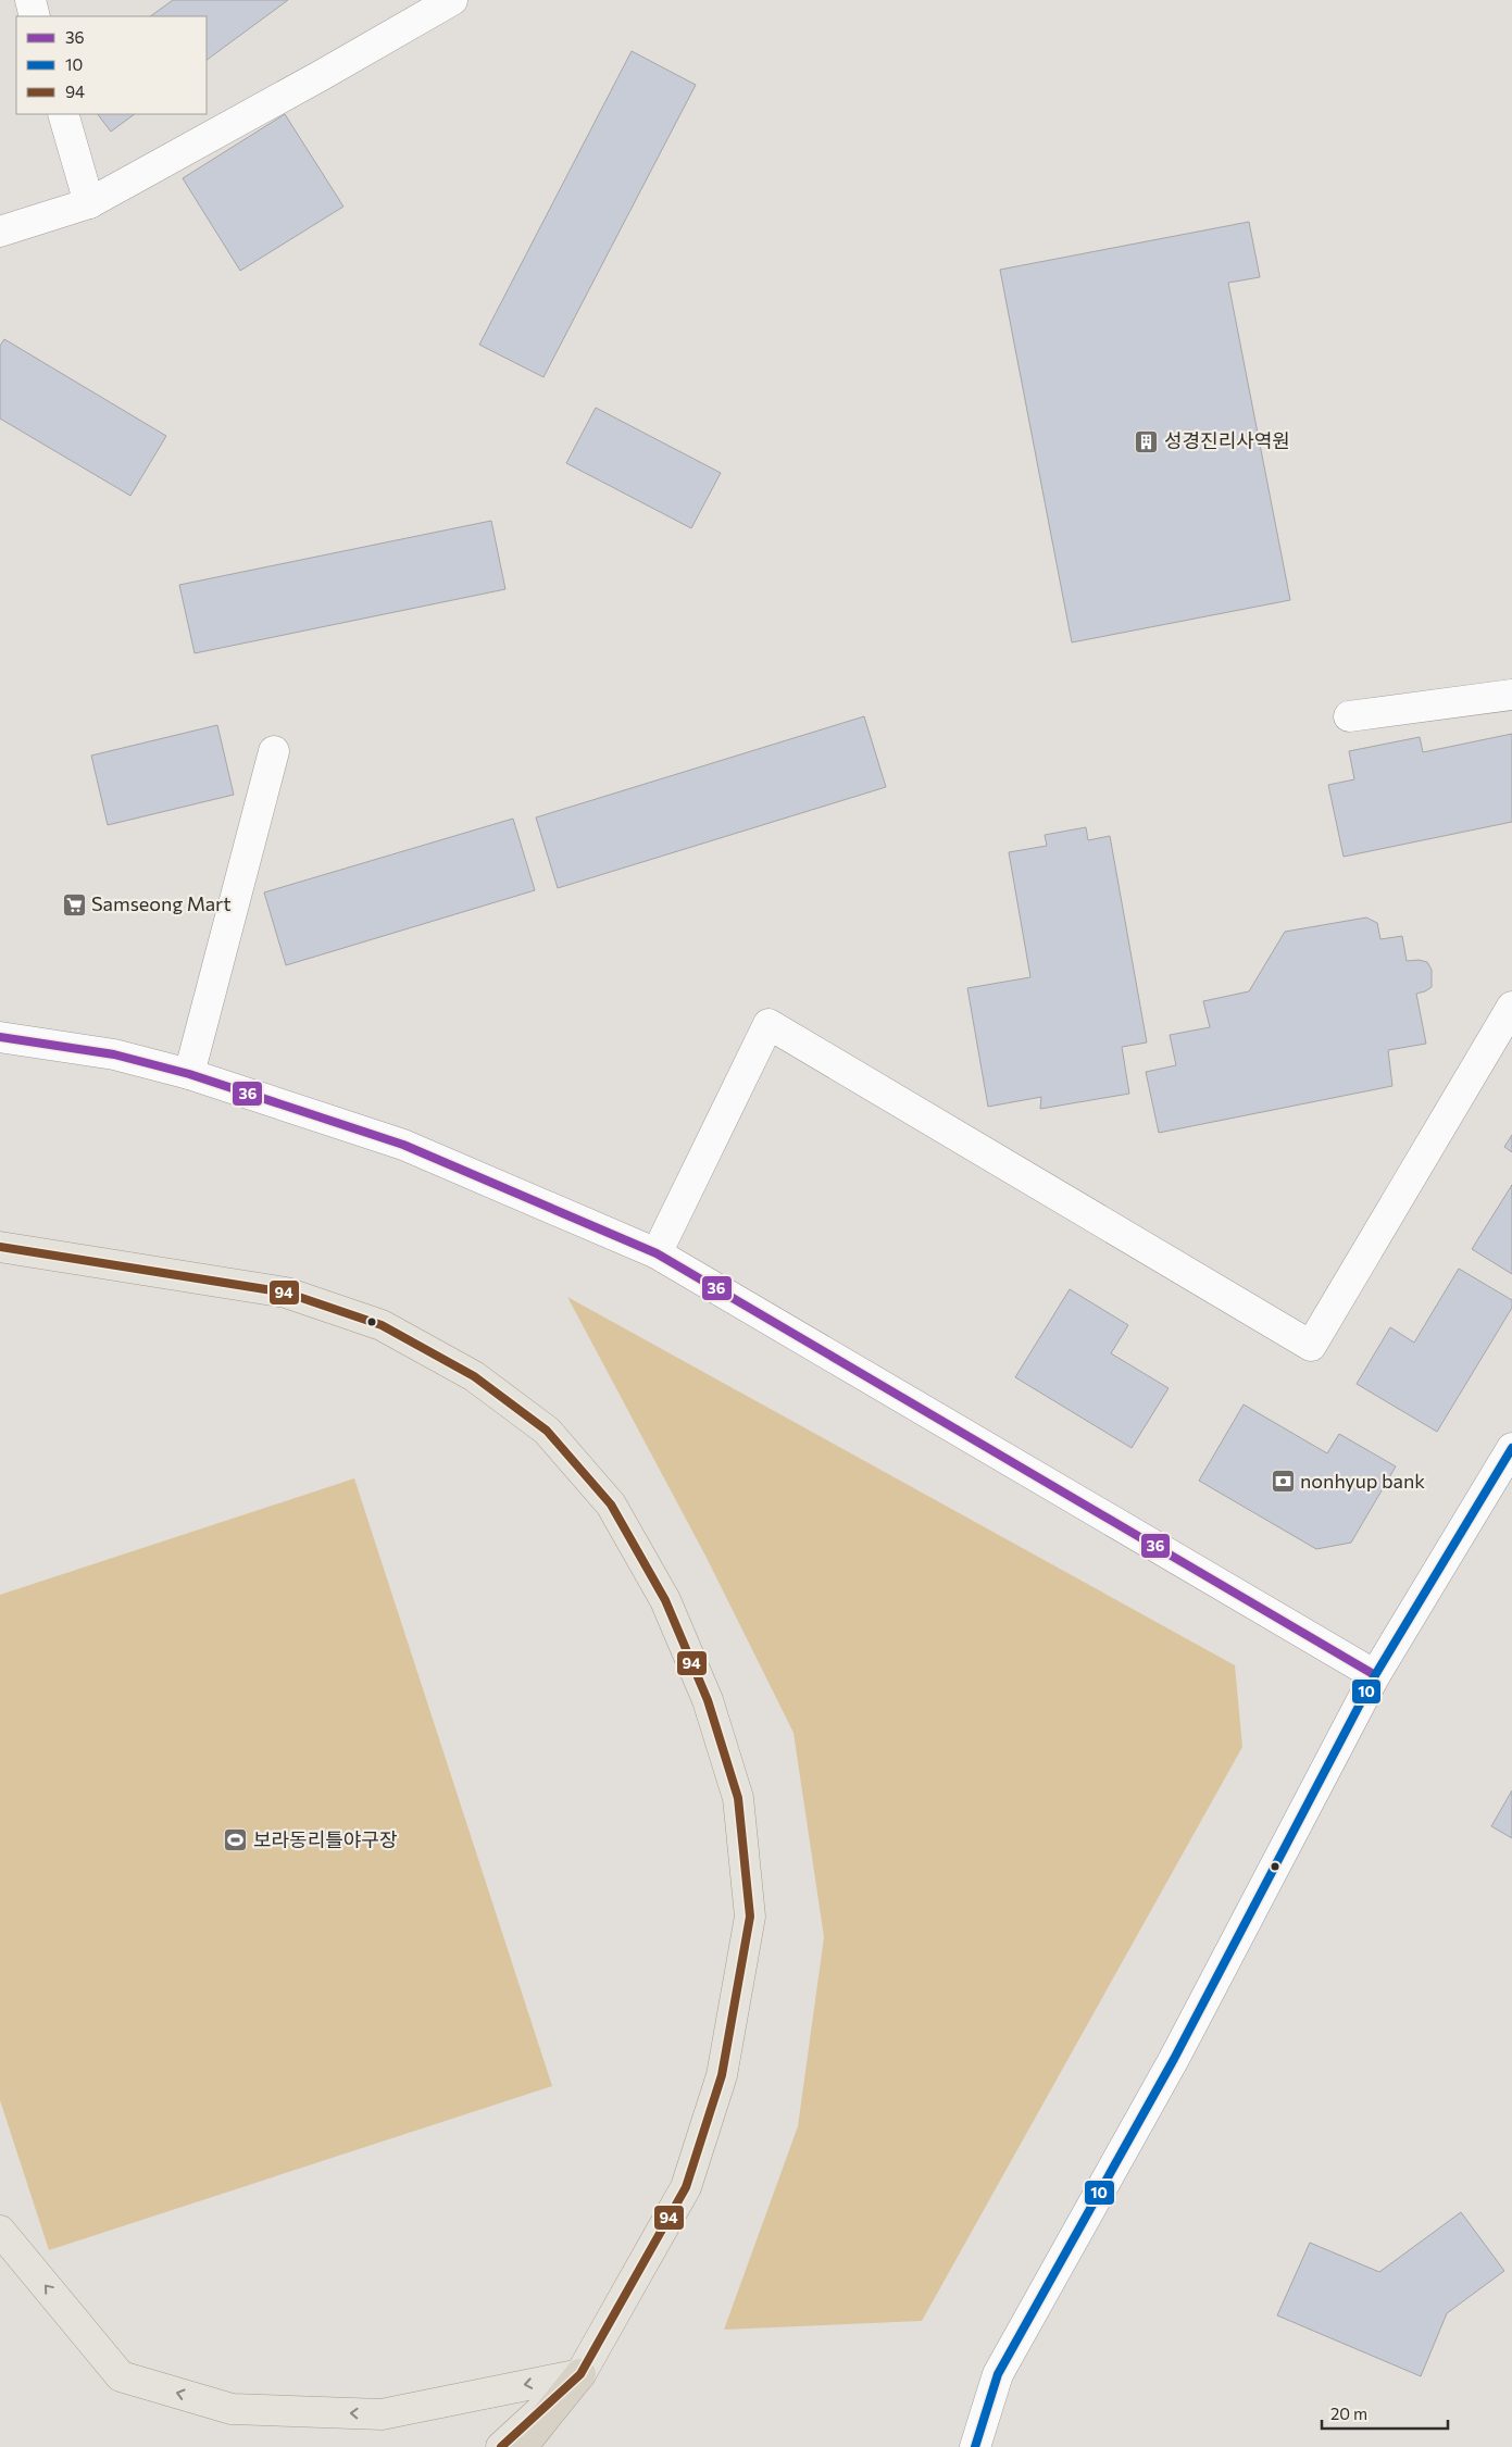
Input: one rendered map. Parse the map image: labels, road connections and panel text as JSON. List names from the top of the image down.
{
  "places": {
    "building": ["성경진리사역원"],
    "supermarket": ["Samseong Mart"],
    "bank": ["nonhyup bank"],
    "sports": ["보라동리틀야구장"]
  },
  "lines": ["transit line 36", "transit line 94", "transit line 10"],
  "legend": ["36", "10", "94"],
  "scale_bar": "20 m"
}
